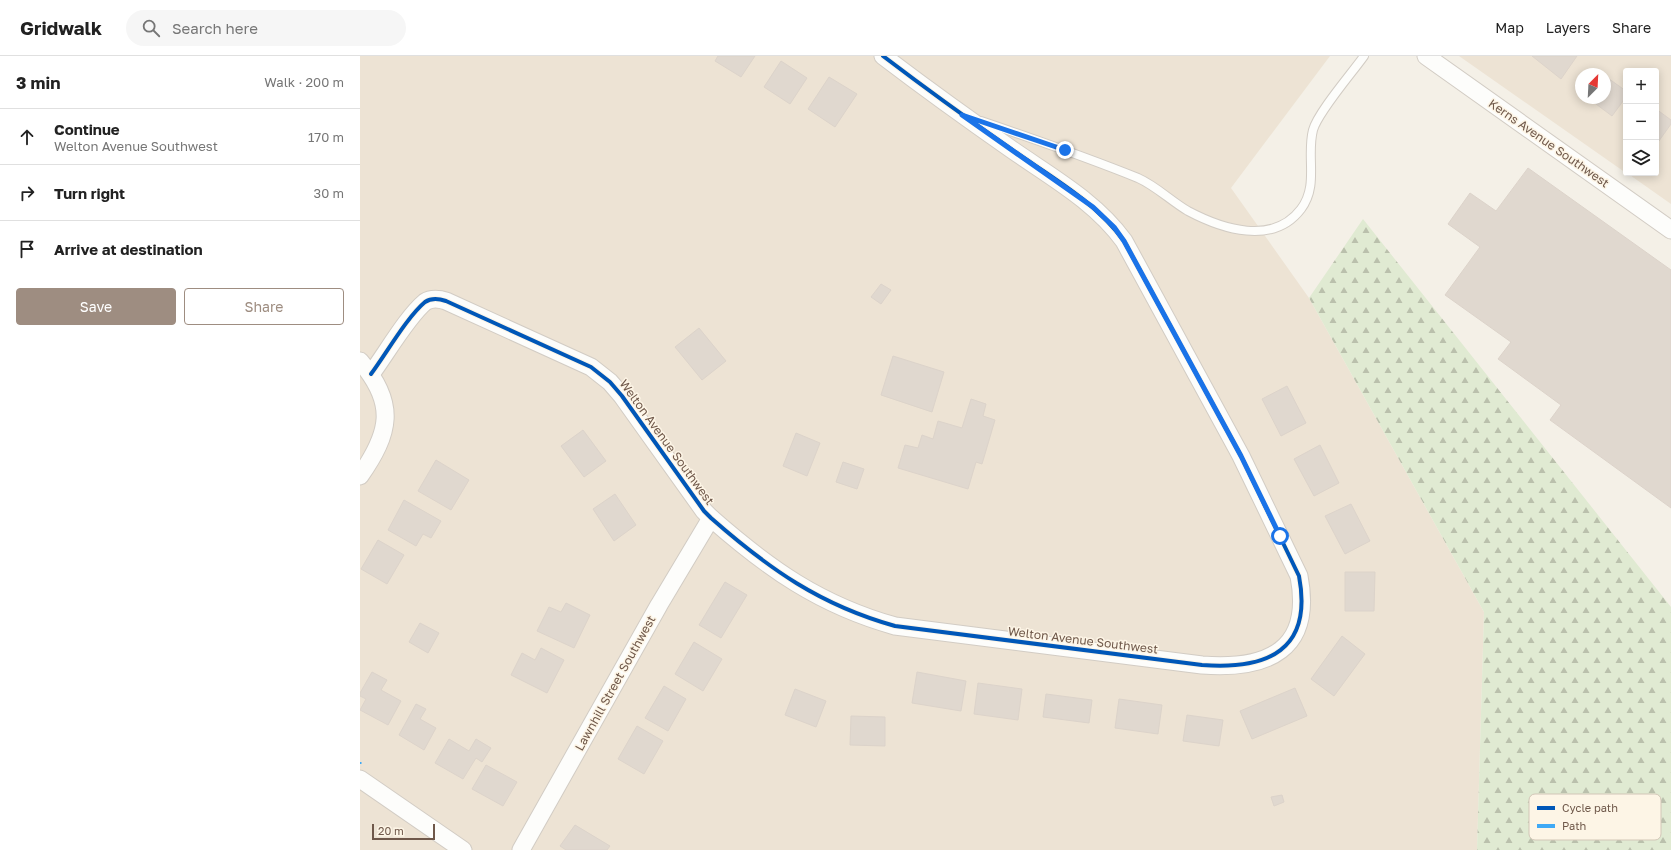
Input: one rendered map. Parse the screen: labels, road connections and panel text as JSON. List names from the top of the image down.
{
  "streets": {
    "street": ["Kerns Avenue Southwest", "Welton Avenue Southwest", "Lawnhill Street Southwest"]
  },
  "crossings": [
    ["Welton Avenue Southwest", "Lawnhill Street Southwest"]
  ],
  "legend": ["Cycle path", "Path"],
  "scale_bar": "20 m",
  "north": "top right",
  "page": {
    "header": "Gridwalk",
    "search": "Search here",
    "nav": ["Map", "Layers", "Share"],
    "heading": ["3 min", "Walk · 200 m"],
    "map_buttons": ["+", "−"],
    "list": [
      ["Continue", "Welton Avenue Southwest", "170 m"],
      ["Turn right", "30 m"],
      "Arrive at destination"
    ],
    "buttons": ["Save", "Share"],
    "scale": "20 m"
  }
}
